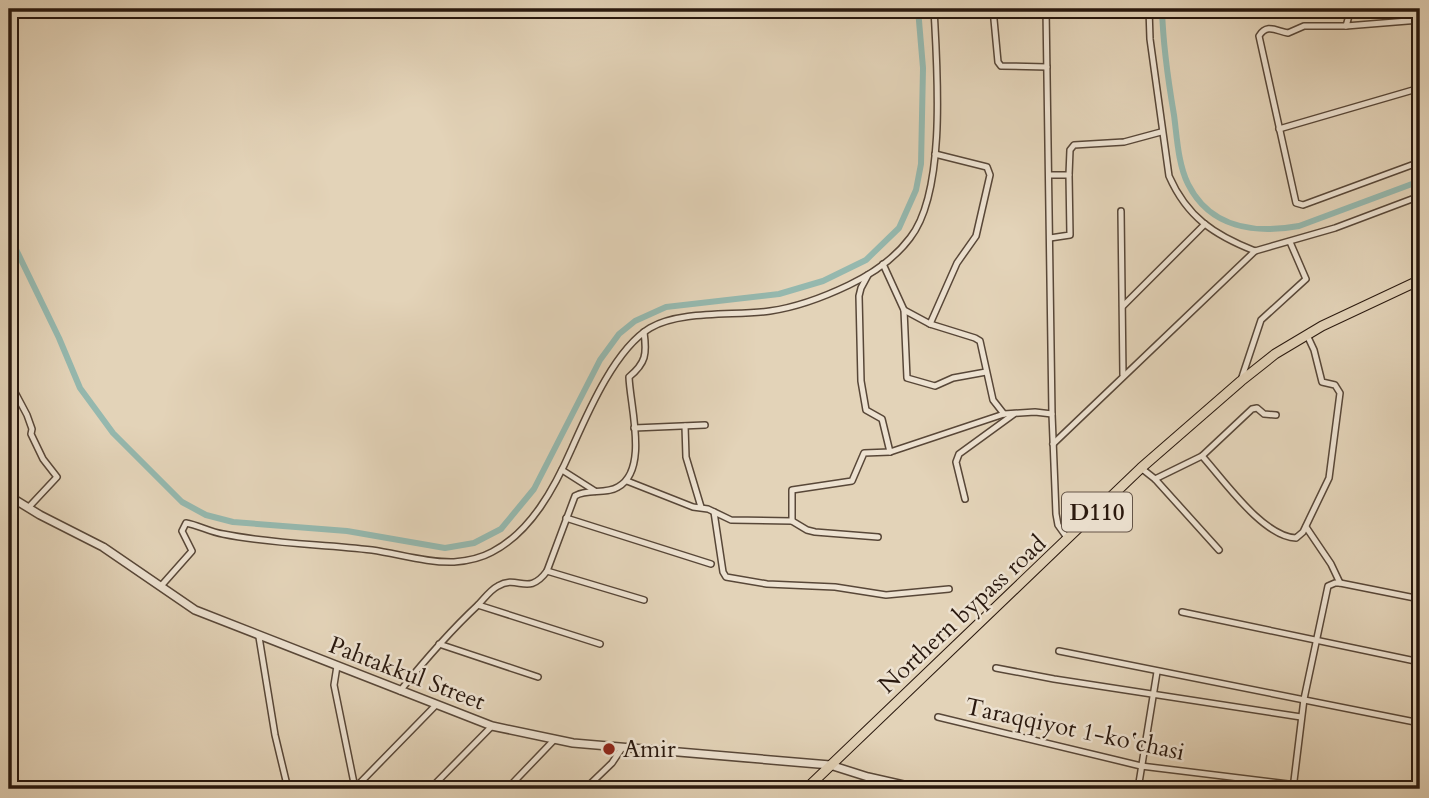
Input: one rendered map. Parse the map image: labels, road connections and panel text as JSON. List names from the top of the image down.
{
  "streets": {
    "main road": ["D110", "Northern bypass road"],
    "street": ["Pahtakkul Street", "Taraqqiyot 1-koʻchasi"]
  },
  "crossings": [
    ["Northern bypass road", "Pahtakkul Street"]
  ],
  "places": ["Amir"]
}
